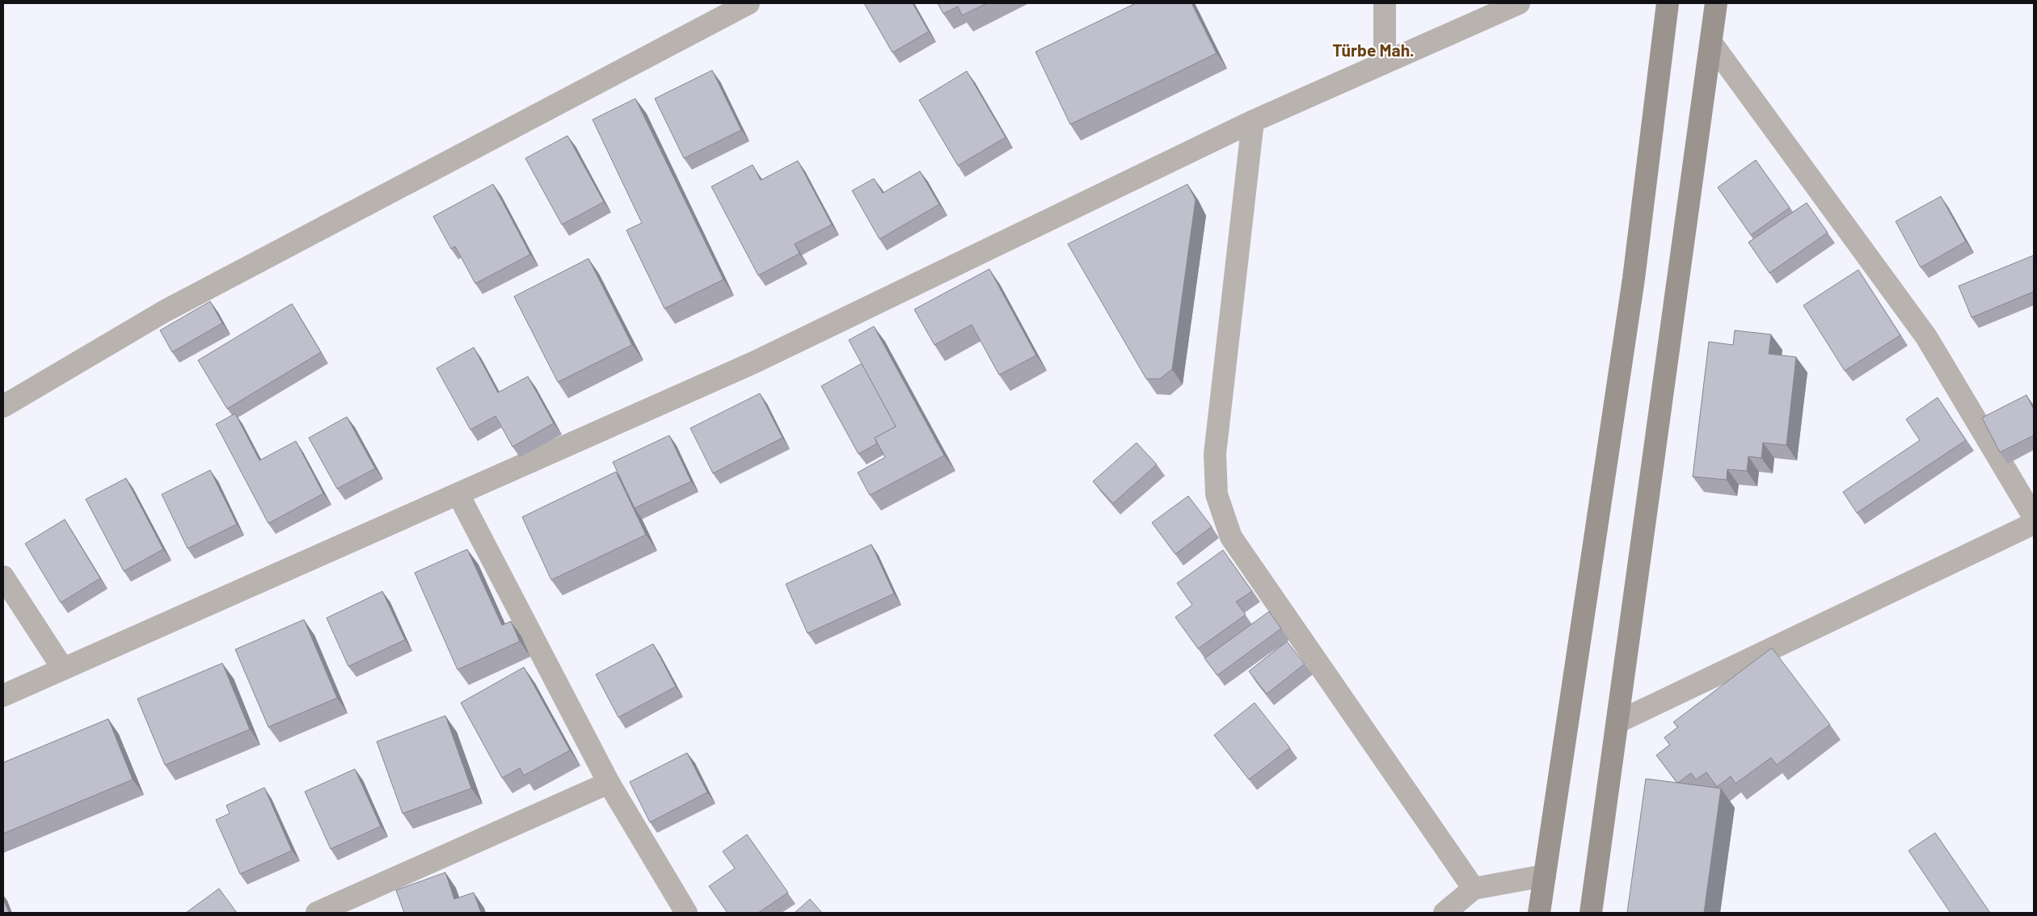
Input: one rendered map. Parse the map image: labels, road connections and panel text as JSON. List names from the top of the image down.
{
  "districts": ["Türbe Mah."]
}
